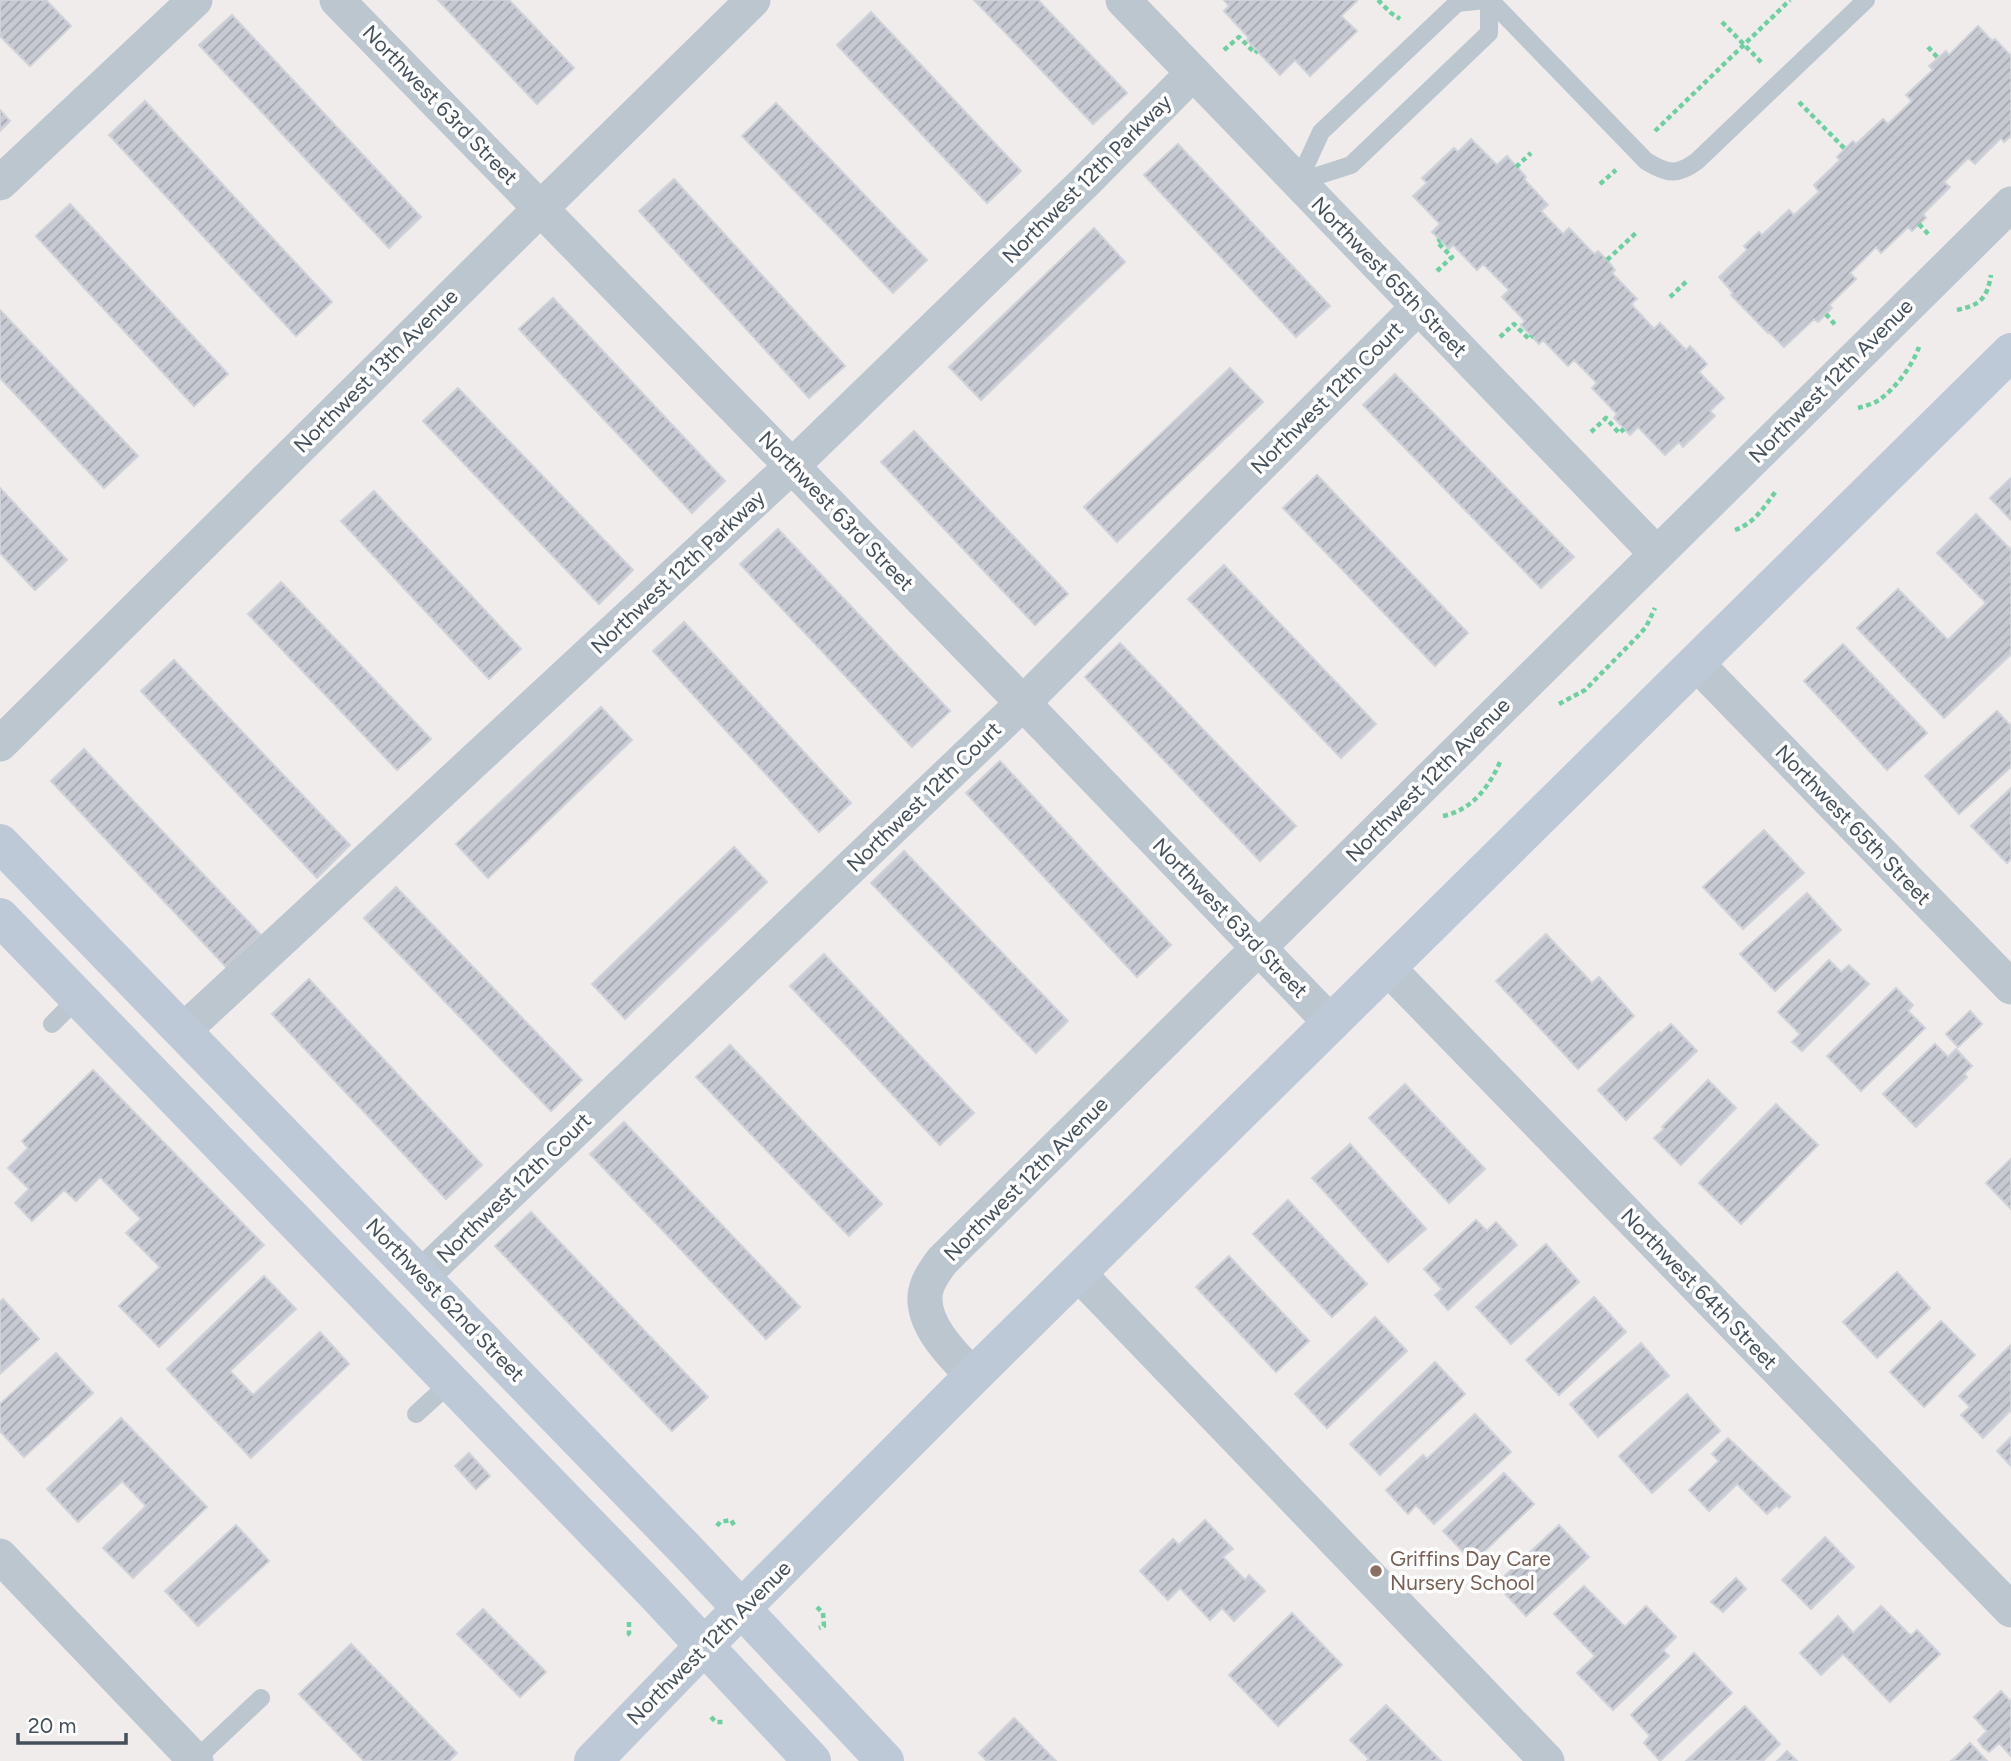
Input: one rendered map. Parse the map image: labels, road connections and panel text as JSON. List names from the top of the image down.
{
  "streets": {
    "main road": ["Northwest 12th Avenue", "Northwest 62nd Street"],
    "street": [
      "Northwest 63rd Street",
      "Northwest 12th Parkway",
      "Northwest 65th Street",
      "Northwest 13th Avenue",
      "Northwest 12th Court",
      "Northwest 64th Street"
    ]
  },
  "crossings": [
    ["Northwest 63rd Street", "Northwest 12th Parkway"],
    ["Northwest 63rd Street", "Northwest 13th Avenue"],
    ["Northwest 63rd Street", "Northwest 12th Avenue"],
    ["Northwest 63rd Street", "Northwest 12th Court"],
    ["Northwest 12th Parkway", "Northwest 65th Street"],
    ["Northwest 12th Parkway", "Northwest 62nd Street"],
    ["Northwest 65th Street", "Northwest 12th Avenue"],
    ["Northwest 65th Street", "Northwest 12th Court"],
    ["Northwest 12th Avenue", "Northwest 64th Street"],
    ["Northwest 12th Avenue", "Northwest 62nd Street"],
    ["Northwest 12th Court", "Northwest 62nd Street"]
  ],
  "places": ["Griffins Day Care Nursery School"],
  "scale_bar": "20 m"
}
